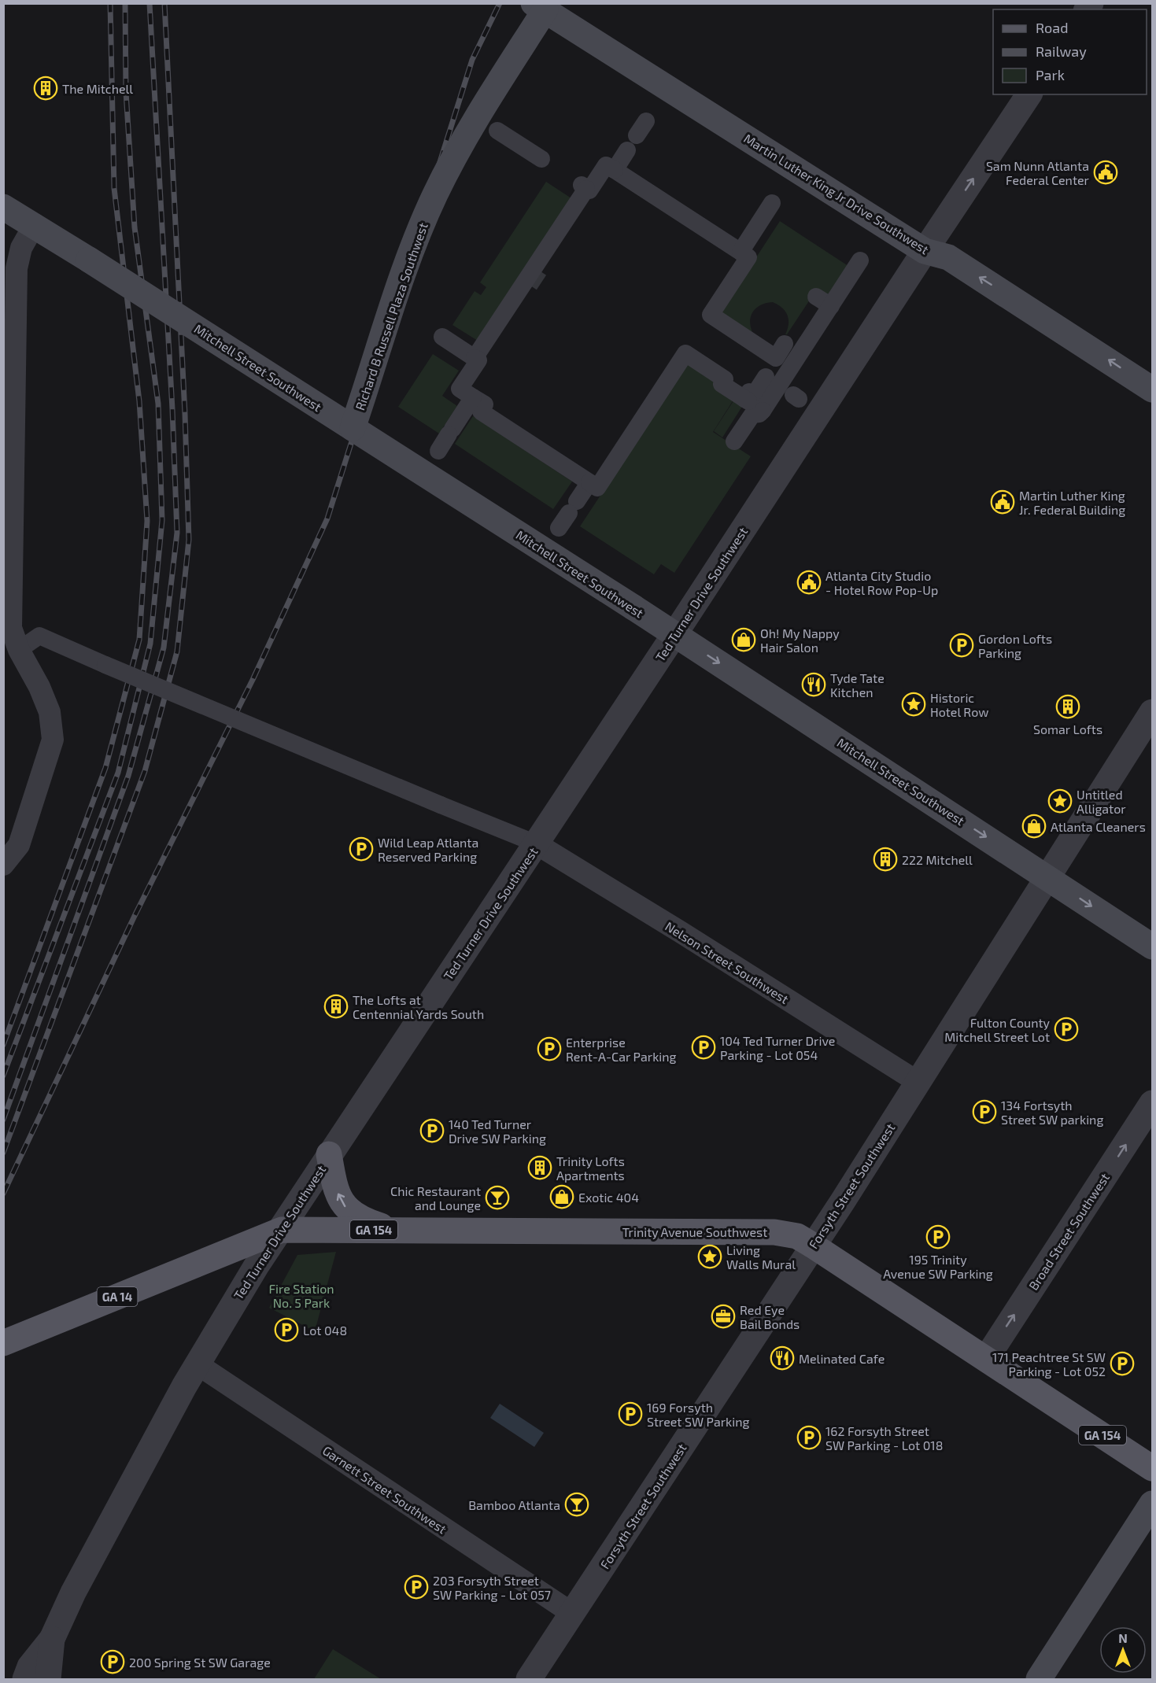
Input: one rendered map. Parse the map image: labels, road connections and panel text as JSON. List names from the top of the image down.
{
  "streets": {
    "main road": [
      "Martin Luther King Jr Drive Southwest",
      "Richard B Russell Plaza Southwest",
      "Mitchell Street Southwest",
      "GA 154",
      "Trinity Avenue Southwest",
      "GA 14"
    ],
    "street": [
      "Ted Turner Drive Southwest",
      "Nelson Street Southwest",
      "Forsyth Street Southwest",
      "Broad Street Southwest",
      "Garnett Street Southwest"
    ]
  },
  "crossings": [
    ["Martin Luther King Jr Drive Southwest", "Richard B Russell Plaza Southwest"],
    ["Martin Luther King Jr Drive Southwest", "Ted Turner Drive Southwest"],
    ["Richard B Russell Plaza Southwest", "Mitchell Street Southwest"],
    ["Mitchell Street Southwest", "Ted Turner Drive Southwest"],
    ["Mitchell Street Southwest", "Forsyth Street Southwest"],
    ["Ted Turner Drive Southwest", "Nelson Street Southwest"],
    ["Ted Turner Drive Southwest", "Trinity Avenue Southwest"],
    ["Ted Turner Drive Southwest", "GA 14"],
    ["Ted Turner Drive Southwest", "Garnett Street Southwest"],
    ["Nelson Street Southwest", "Forsyth Street Southwest"],
    ["Forsyth Street Southwest", "Trinity Avenue Southwest"],
    ["Forsyth Street Southwest", "Garnett Street Southwest"],
    ["Trinity Avenue Southwest", "Broad Street Southwest"],
    ["Trinity Avenue Southwest", "GA 14"]
  ],
  "one_way": ["Martin Luther King Jr Drive Southwest", "Mitchell Street Southwest", "Broad Street Southwest"],
  "parks": ["Fire Station No. 5 Park"],
  "places": {
    "building": [
      "The Mitchell",
      "Somar Lofts",
      "222 Mitchell",
      "The Lofts at Centennial Yards South",
      "Trinity Lofts Apartments"
    ],
    "public building": ["Sam Nunn Atlanta Federal Center", "Martin Luther King Jr. Federal Building", "Atlanta City Studio - Hotel Row Pop-Up"],
    "shop": ["Oh! My Nappy Hair Salon", "Atlanta Cleaners", "Exotic 404"],
    "parking": [
      "Gordon Lofts Parking",
      "Wild Leap Atlanta Reserved Parking",
      "Fulton County Mitchell Street Lot",
      "104 Ted Turner Drive Parking - Lot 054",
      "Enterprise Rent-A-Car Parking",
      "134 Fortsyth Street SW parking",
      "140 Ted Turner Drive SW Parking",
      "195 Trinity Avenue SW Parking",
      "Lot 048",
      "171 Peachtree St SW Parking - Lot 052",
      "169 Forsyth Street SW Parking",
      "162 Forsyth Street SW Parking - Lot 018",
      "203 Forsyth Street SW Parking - Lot 057",
      "200 Spring St SW Garage"
    ],
    "restaurant": ["Tyde Tate Kitchen", "Melinated Cafe"],
    "place": ["Historic Hotel Row", "Untitled Alligator", "Living Walls Mural"],
    "bar": ["Chic Restaurant and Lounge", "Bamboo Atlanta"],
    "office": ["Red Eye Bail Bonds"]
  },
  "legend": ["Road", "Railway", "Park"],
  "north": "top"
}
